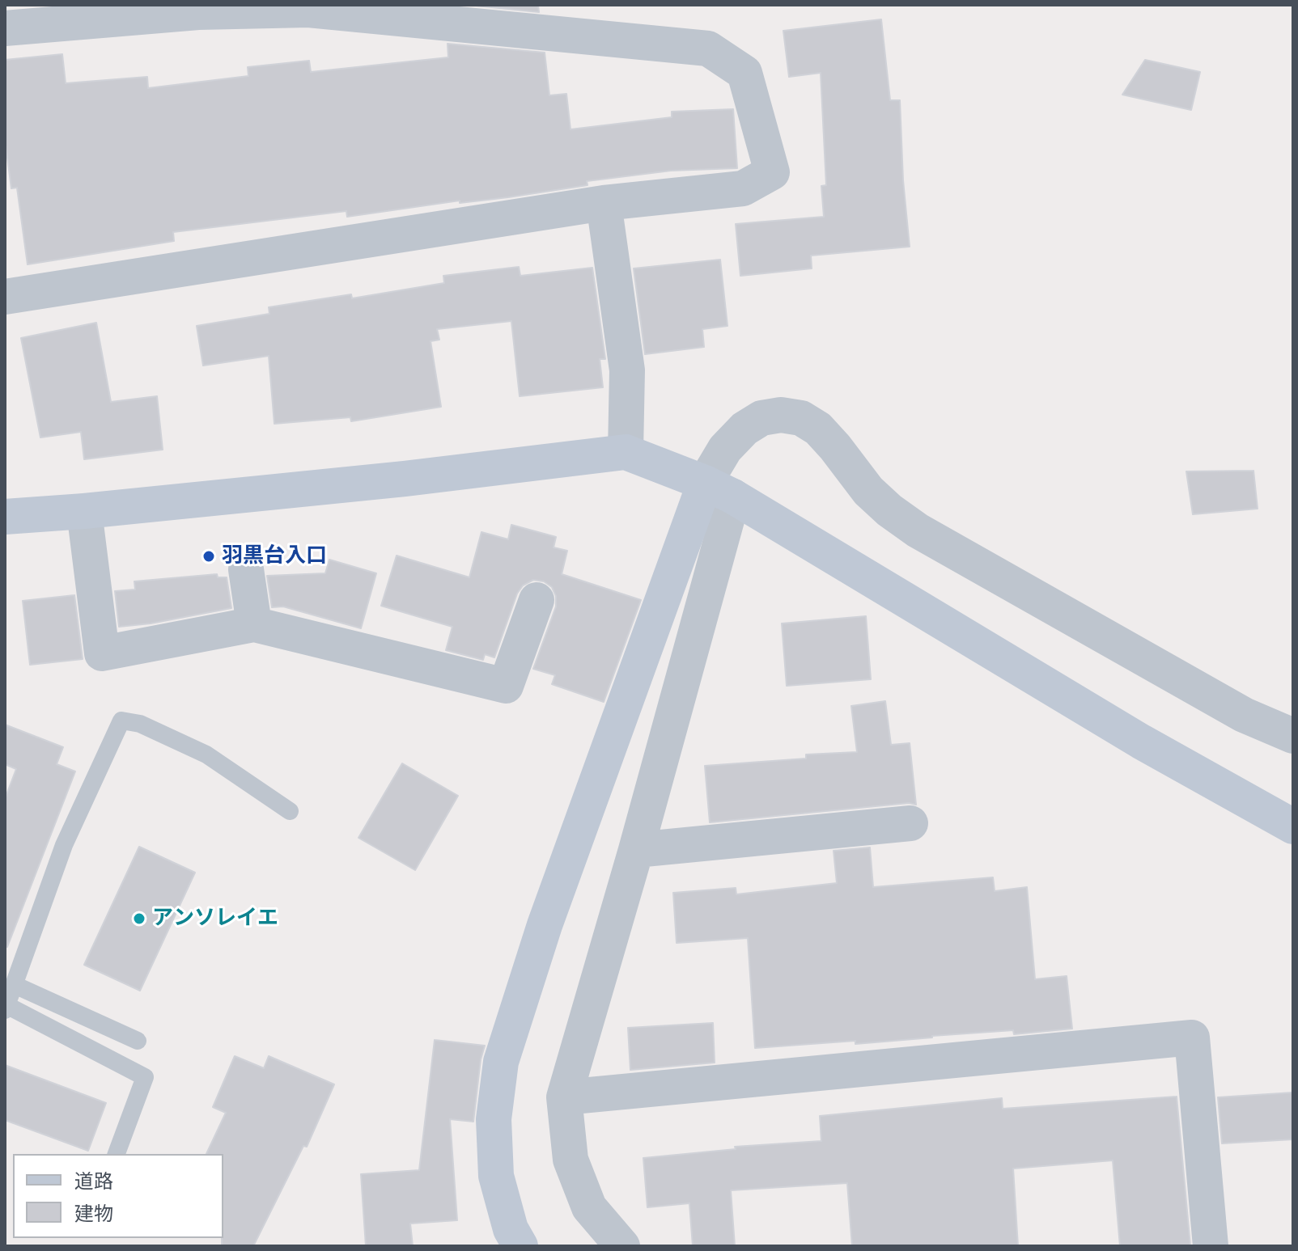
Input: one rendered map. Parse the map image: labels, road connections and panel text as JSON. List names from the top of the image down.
{
  "places": ["羽黒台入口", "アンソレイエ"],
  "legend": ["道路", "建物"]
}
